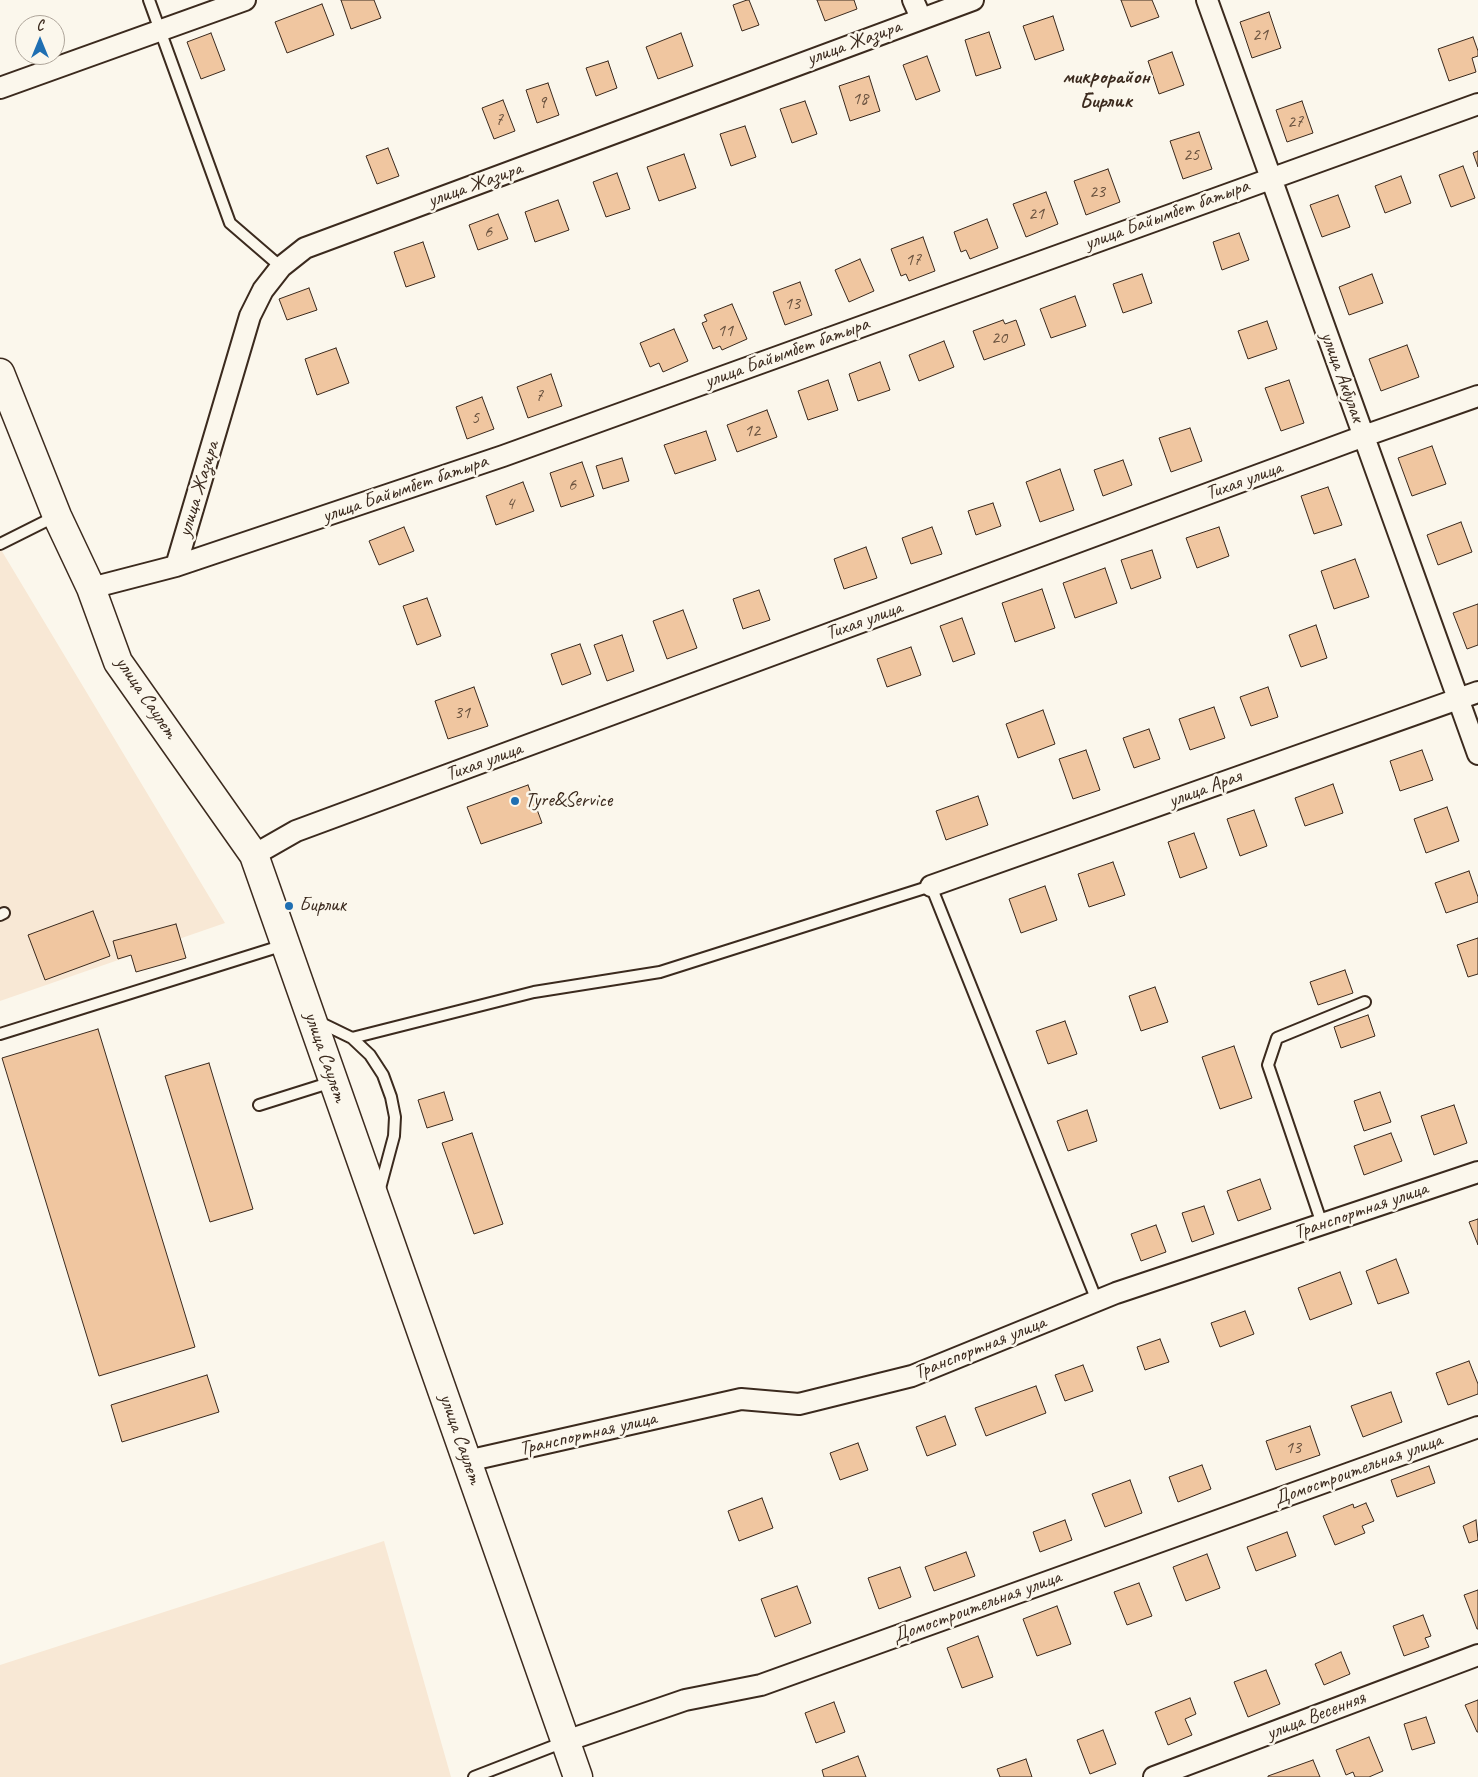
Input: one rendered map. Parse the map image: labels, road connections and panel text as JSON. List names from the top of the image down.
{
  "streets": {
    "street": [
      "улица Жазира",
      "улица Байымбет батыра",
      "улица Акбулак",
      "Тихая улица",
      "улица Саулет",
      "улица Арая",
      "Транспортная улица",
      "Домостроительная улица",
      "улица Весенняя"
    ]
  },
  "crossings": [
    ["улица Жазира", "улица Байымбет батыра"],
    ["улица Байымбет батыра", "улица Акбулак"],
    ["улица Байымбет батыра", "улица Саулет"],
    ["улица Акбулак", "Тихая улица"],
    ["улица Акбулак", "улица Арая"],
    ["Тихая улица", "улица Саулет"],
    ["улица Саулет", "Транспортная улица"],
    ["улица Саулет", "Домостроительная улица"]
  ],
  "districts": ["микрорайон Бирлик"],
  "places": ["Tyre&Service", "Бирлик"],
  "house_numbers": [
    "21",
    "18",
    "9",
    "7",
    "27",
    "25",
    "23",
    "21",
    "6",
    "17",
    "13",
    "11",
    "20",
    "7",
    "5",
    "12",
    "6",
    "4",
    "31",
    "13"
  ],
  "north": "top"
}
